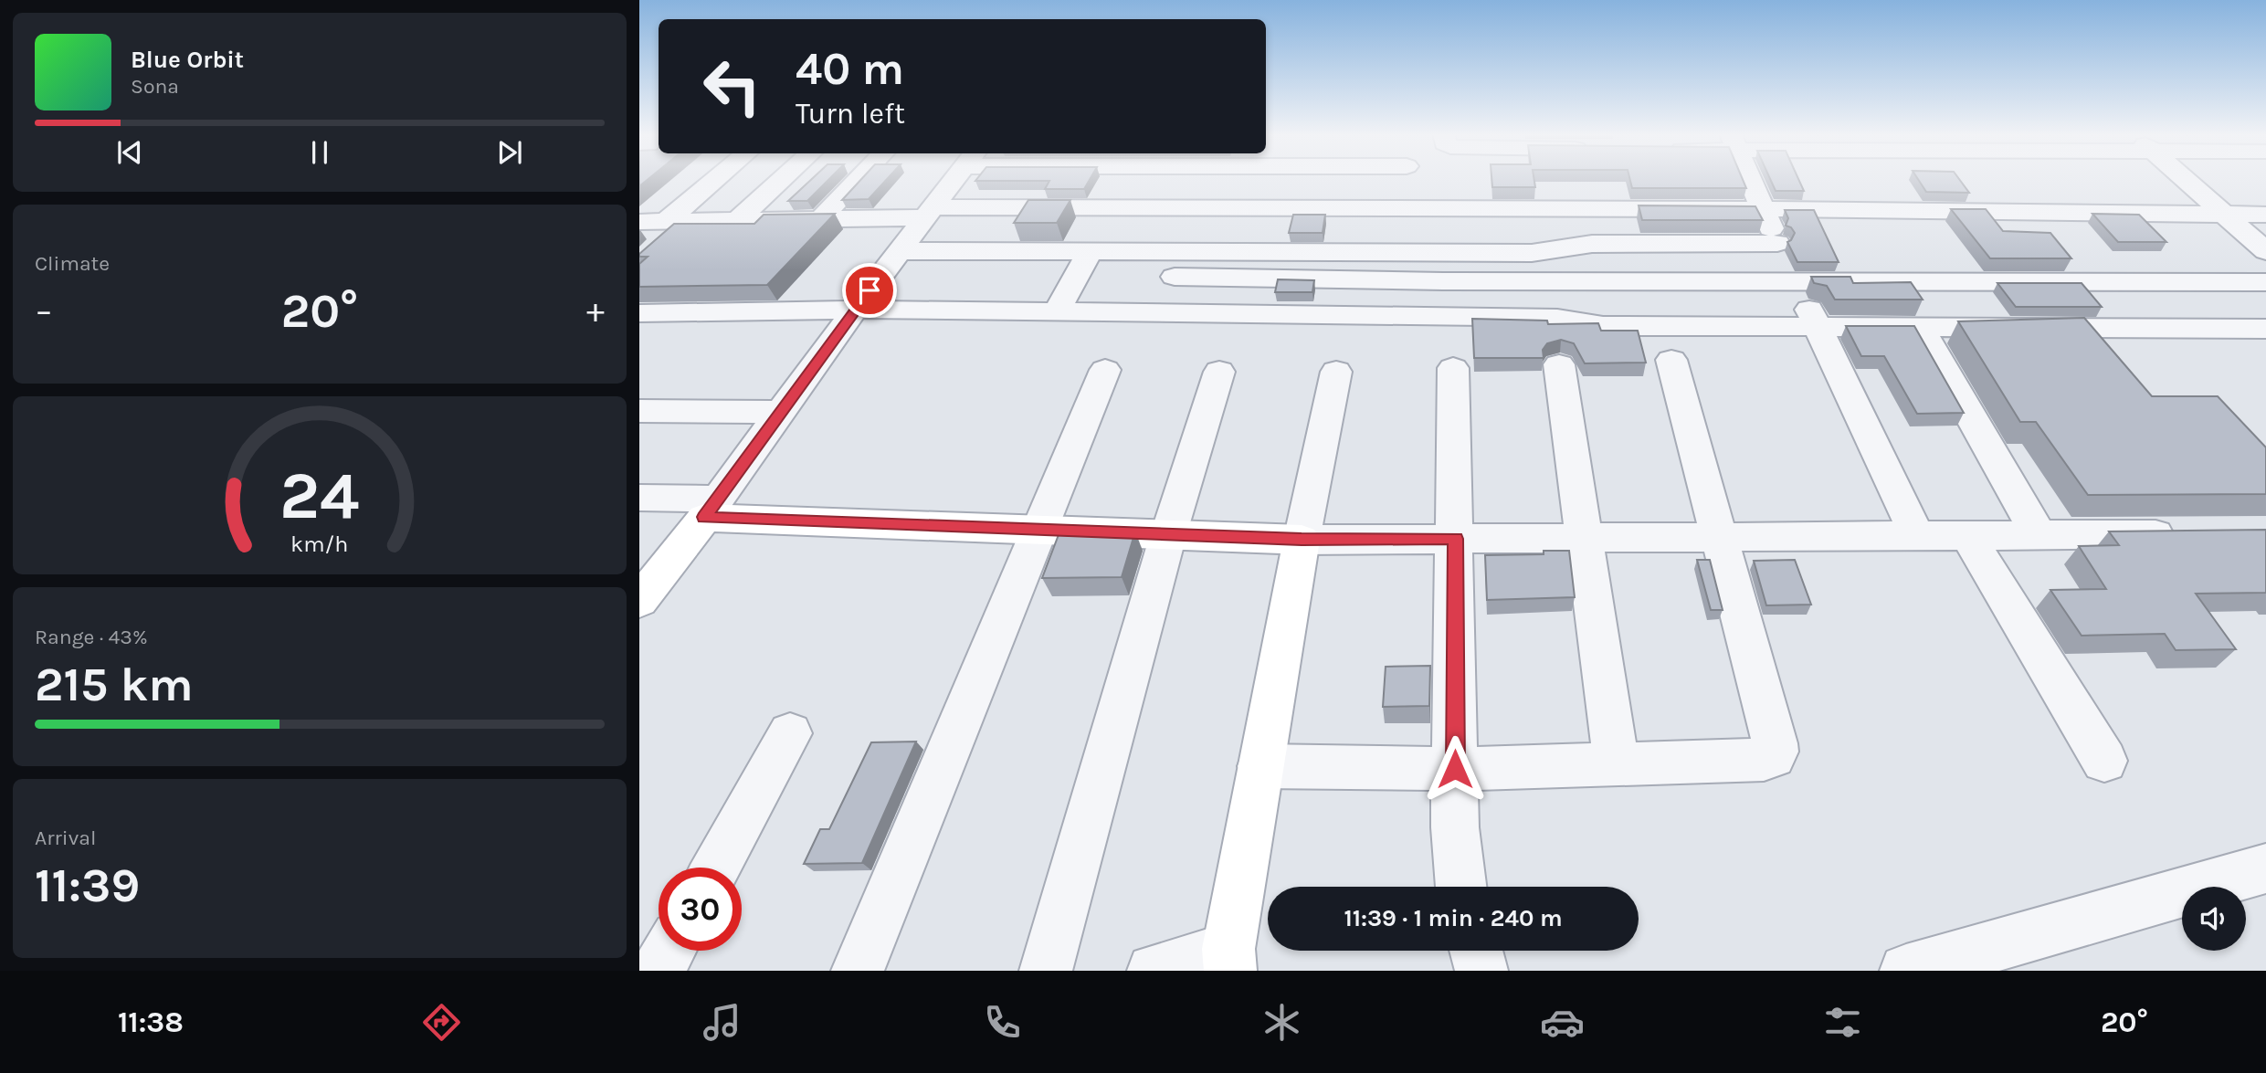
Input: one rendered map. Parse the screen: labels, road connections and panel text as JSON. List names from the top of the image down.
{
  "page": {
    "turn": ["40 m", "Turn left"],
    "song": ["Blue Orbit", "Sona"],
    "tile": [
      "Climate",
      ["Range · 43%", "215 km"],
      ["Arrival", "11:39"]
    ],
    "heat": ["−", "20°", "+"],
    "limit": "30",
    "trip": "11:39 · 1 min · 240 m",
    "tabs": ["11:38", "20°"],
    "gauge": ["24", "km/h"]
  }
}
